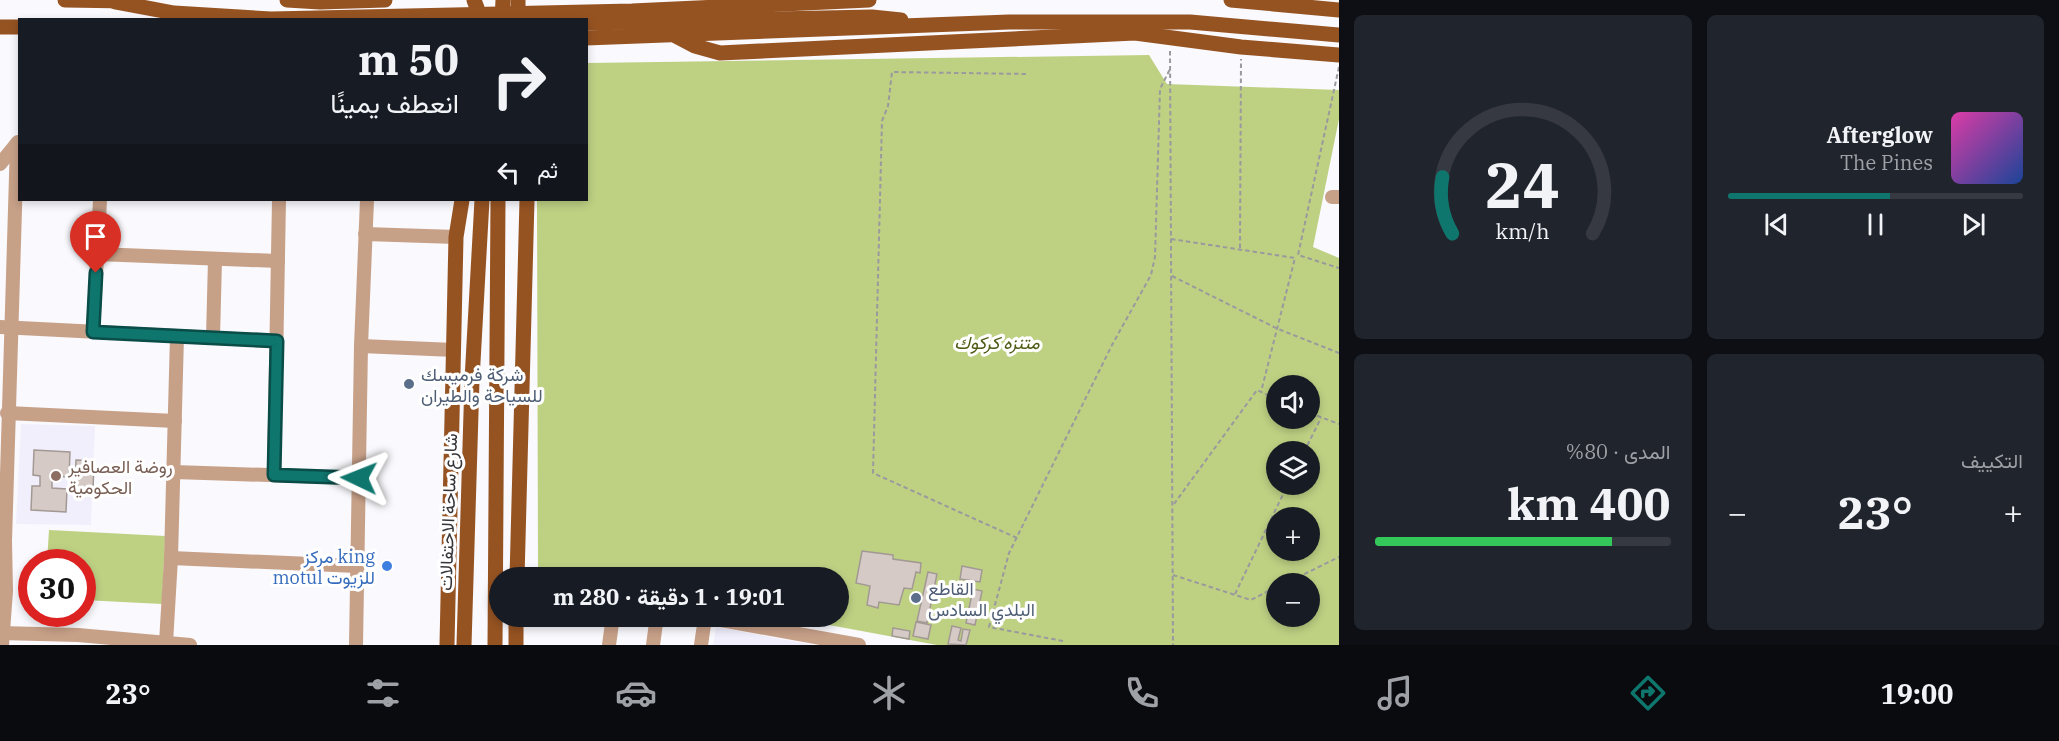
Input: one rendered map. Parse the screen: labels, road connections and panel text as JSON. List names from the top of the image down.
{
  "streets": {
    "main road": ["شارع ساحة الاحتفالات"]
  },
  "parks": ["متنزه كركوك"],
  "places": [
    "شركة فرميسك للسياحة والطيران",
    "روضة العصافير الحكومية",
    "مركز king motul للزيوت",
    "القاطع البلدي السادس"
  ],
  "page": {
    "turn": ["50 m", "انعطف يمينًا"],
    "song": ["Afterglow", "The Pines"],
    "then": "ثم",
    "tile": [
      "التكييف",
      ["المدى · 80%", "400 km"]
    ],
    "map_buttons": ["+", "−"],
    "heat": ["−", "23°", "+"],
    "limit": "30",
    "trip": "19:01 · 1 دقيقة · 280 m",
    "tabs": ["19:00", "23°"],
    "gauge": ["24", "km/h"]
  }
}
